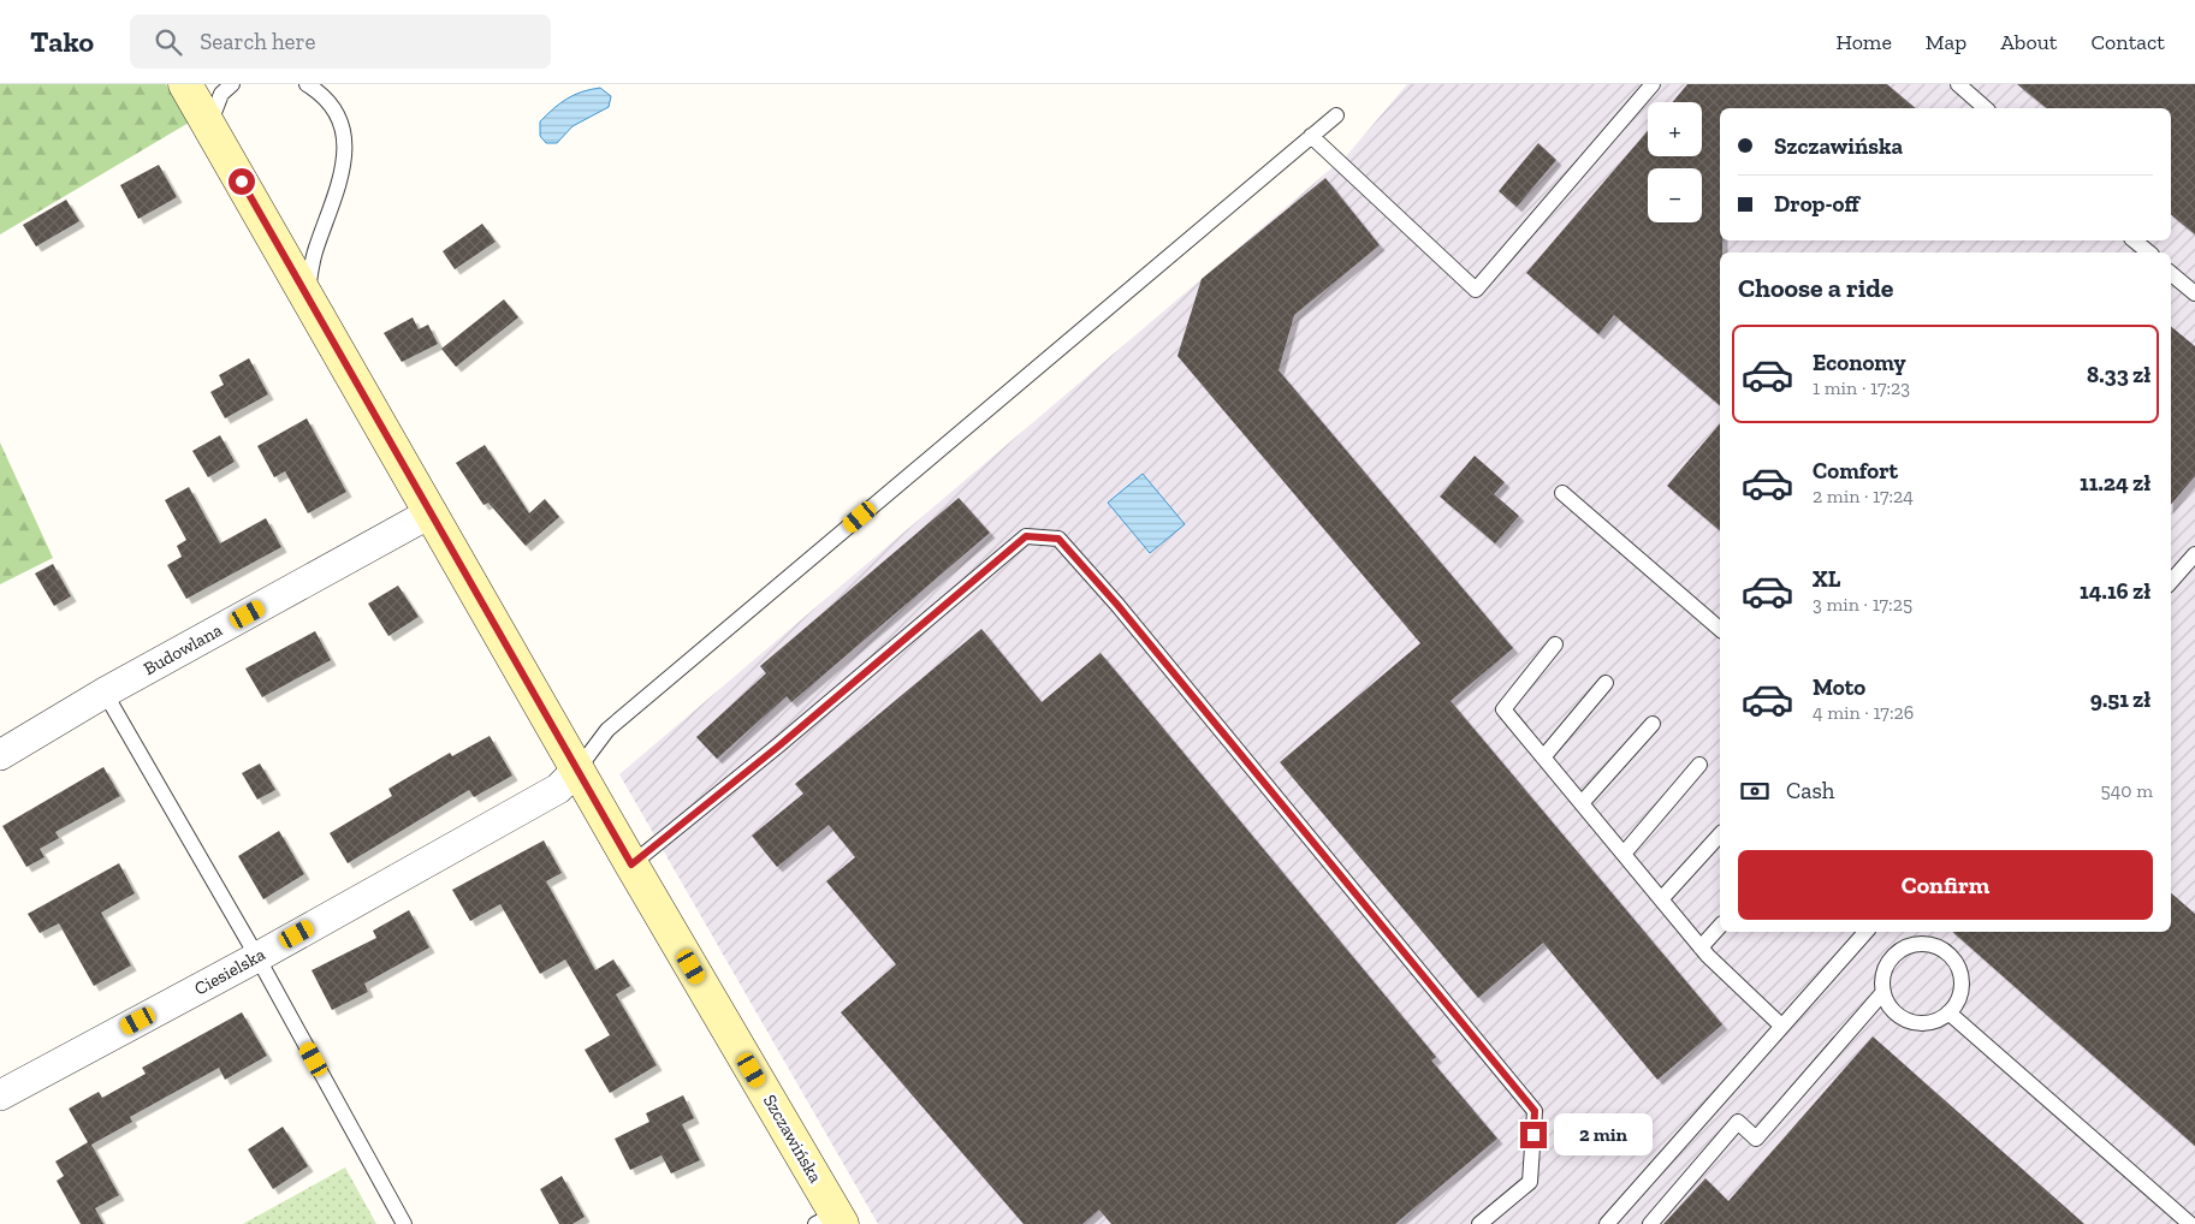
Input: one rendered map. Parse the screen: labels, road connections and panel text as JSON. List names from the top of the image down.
{
  "streets": {
    "street": ["Budowlana", "Ciesielska", "Szczawińska"]
  },
  "crossings": [
    ["Budowlana", "Szczawińska"],
    ["Ciesielska", "Szczawińska"]
  ],
  "page": {
    "header": "Tako",
    "search": "Search here",
    "nav": [
      "Home",
      "Map",
      "About",
      "Contact"
    ],
    "map_buttons": ["+", "−"],
    "banner": ["Szczawińska", "Drop-off"],
    "heading": "Choose a ride",
    "list": [
      {
        "name": "Economy",
        "note": "1 min · 17:23",
        "value": "8.33 zł"
      },
      {
        "name": "Comfort",
        "note": "2 min · 17:24",
        "value": "11.24 zł"
      },
      {
        "name": "XL",
        "note": "3 min · 17:25",
        "value": "14.16 zł"
      },
      {
        "name": "Moto",
        "note": "4 min · 17:26",
        "value": "9.51 zł"
      }
    ],
    "pay": ["Cash", "540 m"],
    "buttons": "Confirm",
    "bubble": "2 min"
  }
}
